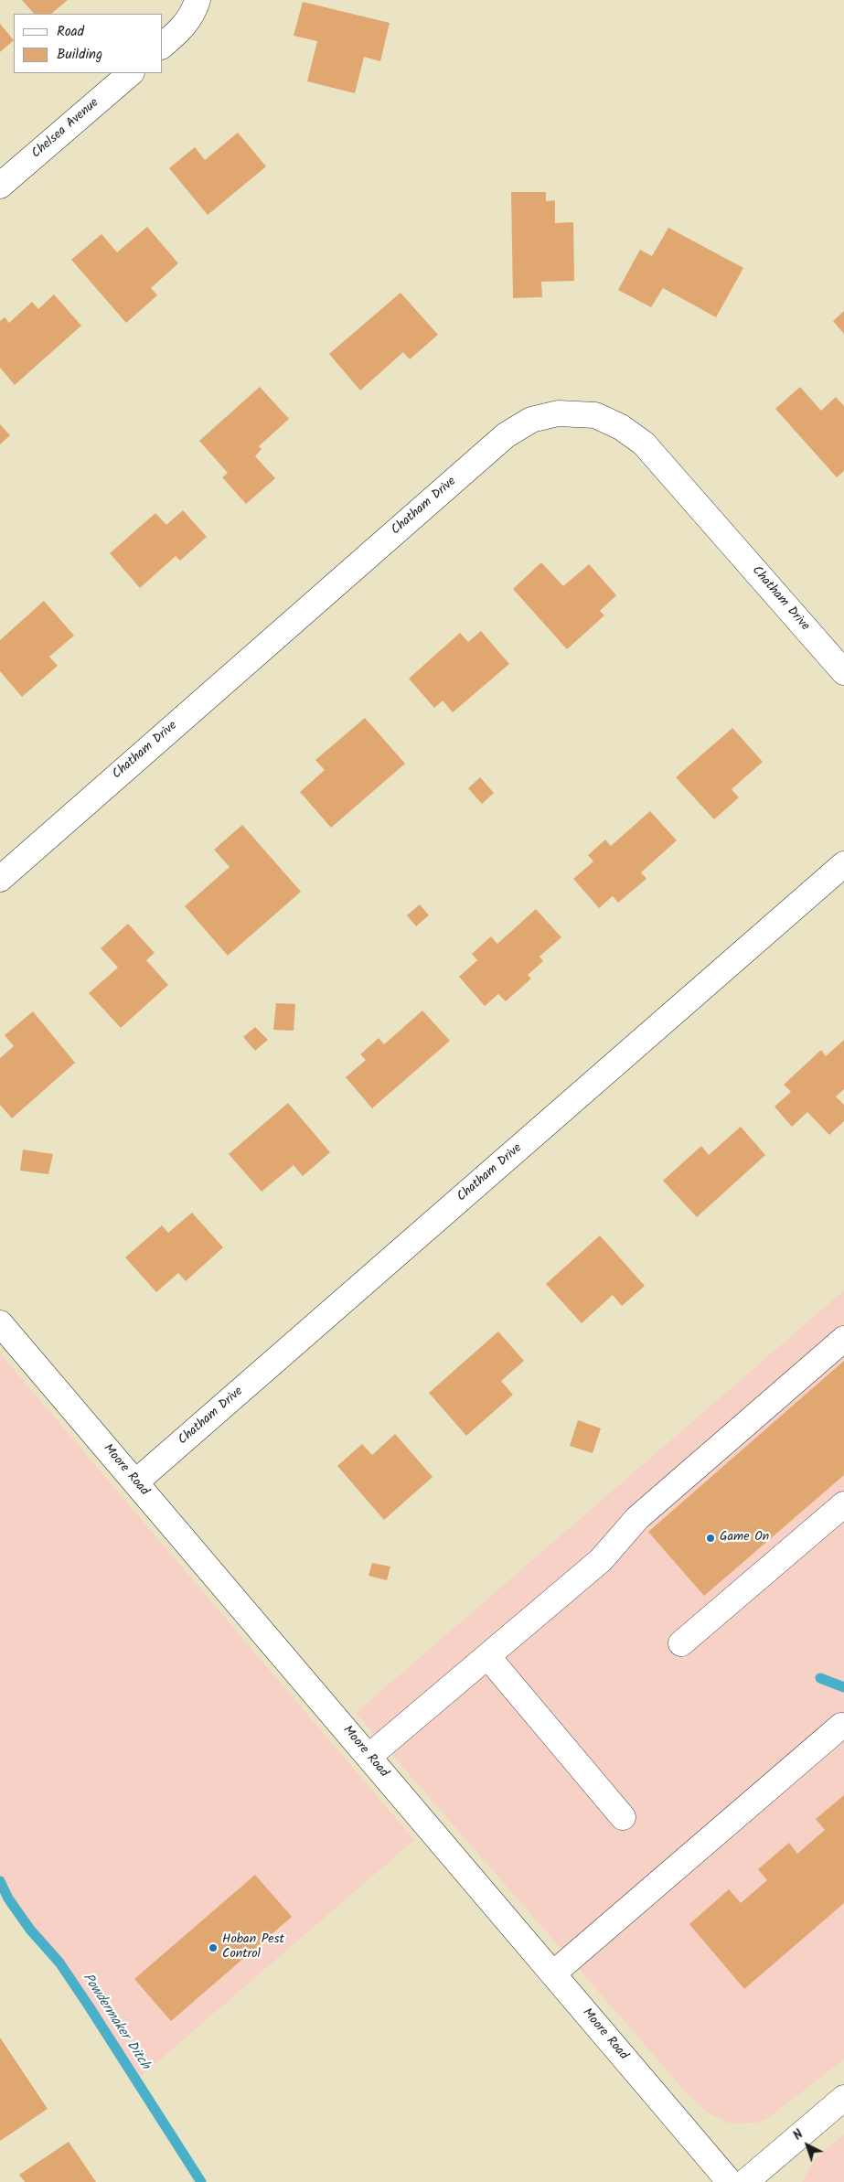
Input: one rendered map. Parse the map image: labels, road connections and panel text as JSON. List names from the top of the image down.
{
  "streets": {
    "street": ["Chelsea Avenue", "Chatham Drive", "Moore Road"]
  },
  "crossings": [
    ["Chatham Drive", "Moore Road"]
  ],
  "water": ["Powdermaker Ditch"],
  "places": ["Game On", "Hoban Pest Control"],
  "legend": ["Road", "Building"],
  "north": "top left"
}
